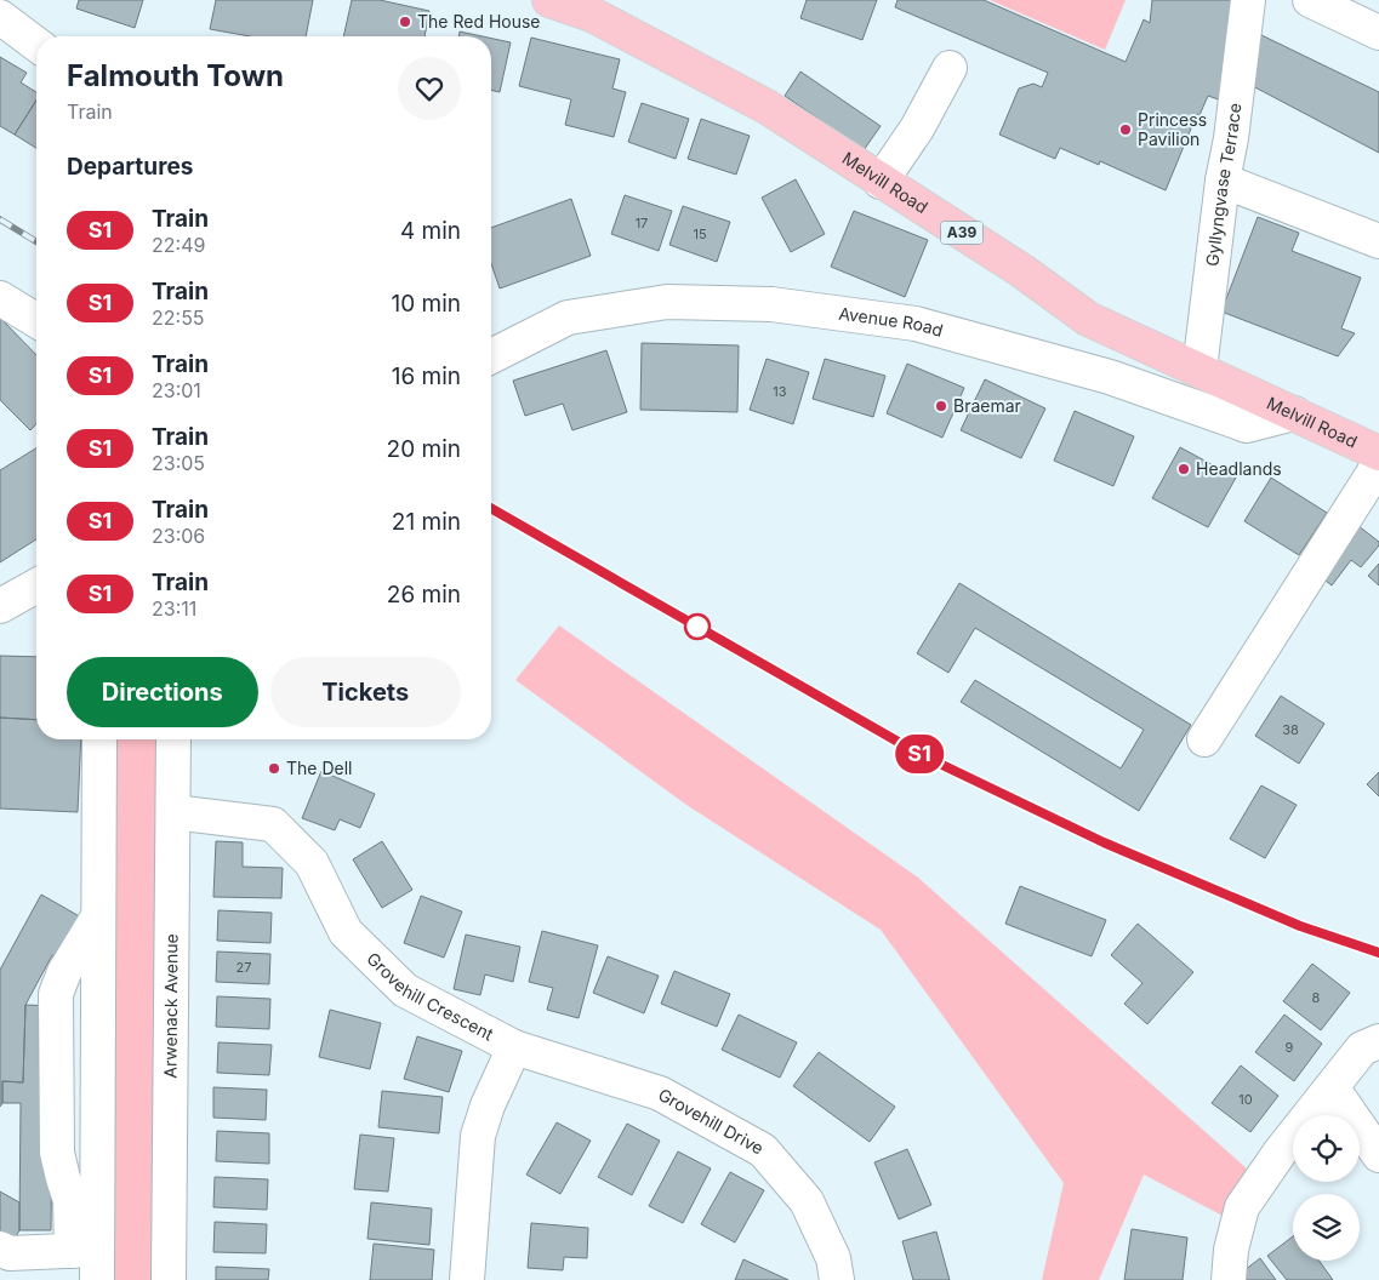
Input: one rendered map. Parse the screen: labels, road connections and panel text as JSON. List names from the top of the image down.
{
  "streets": {
    "main road": ["Melvill Road", "A39"],
    "street": [
      "Gyllyngvase Terrace",
      "Avenue Road",
      "Grovehill Crescent",
      "Arwenack Avenue",
      "Grovehill Drive"
    ]
  },
  "crossings": [
    ["Melvill Road", "Gyllyngvase Terrace"],
    ["Melvill Road", "Avenue Road"],
    ["Grovehill Crescent", "Arwenack Avenue"],
    ["Grovehill Crescent", "Grovehill Drive"]
  ],
  "places": [
    "The Red House",
    "Princess Pavilion",
    "Braemar",
    "Headlands",
    "The Dell"
  ],
  "house_numbers": [
    "17",
    "15",
    "13",
    "38",
    "27",
    "8",
    "9",
    "10"
  ],
  "page": {
    "on_map": "S1",
    "heading": [
      ["Falmouth Town", "Train"],
      "Departures"
    ],
    "list": [
      {
        "mark": "S1",
        "name": "Train",
        "note": "22:49",
        "value": "4 min"
      },
      {
        "mark": "S1",
        "name": "Train",
        "note": "22:55",
        "value": "10 min"
      },
      {
        "mark": "S1",
        "name": "Train",
        "note": "23:01",
        "value": "16 min"
      },
      {
        "mark": "S1",
        "name": "Train",
        "note": "23:05",
        "value": "20 min"
      },
      {
        "mark": "S1",
        "name": "Train",
        "note": "23:06",
        "value": "21 min"
      },
      {
        "mark": "S1",
        "name": "Train",
        "note": "23:11",
        "value": "26 min"
      }
    ],
    "buttons": ["Directions", "Tickets"]
  }
}
